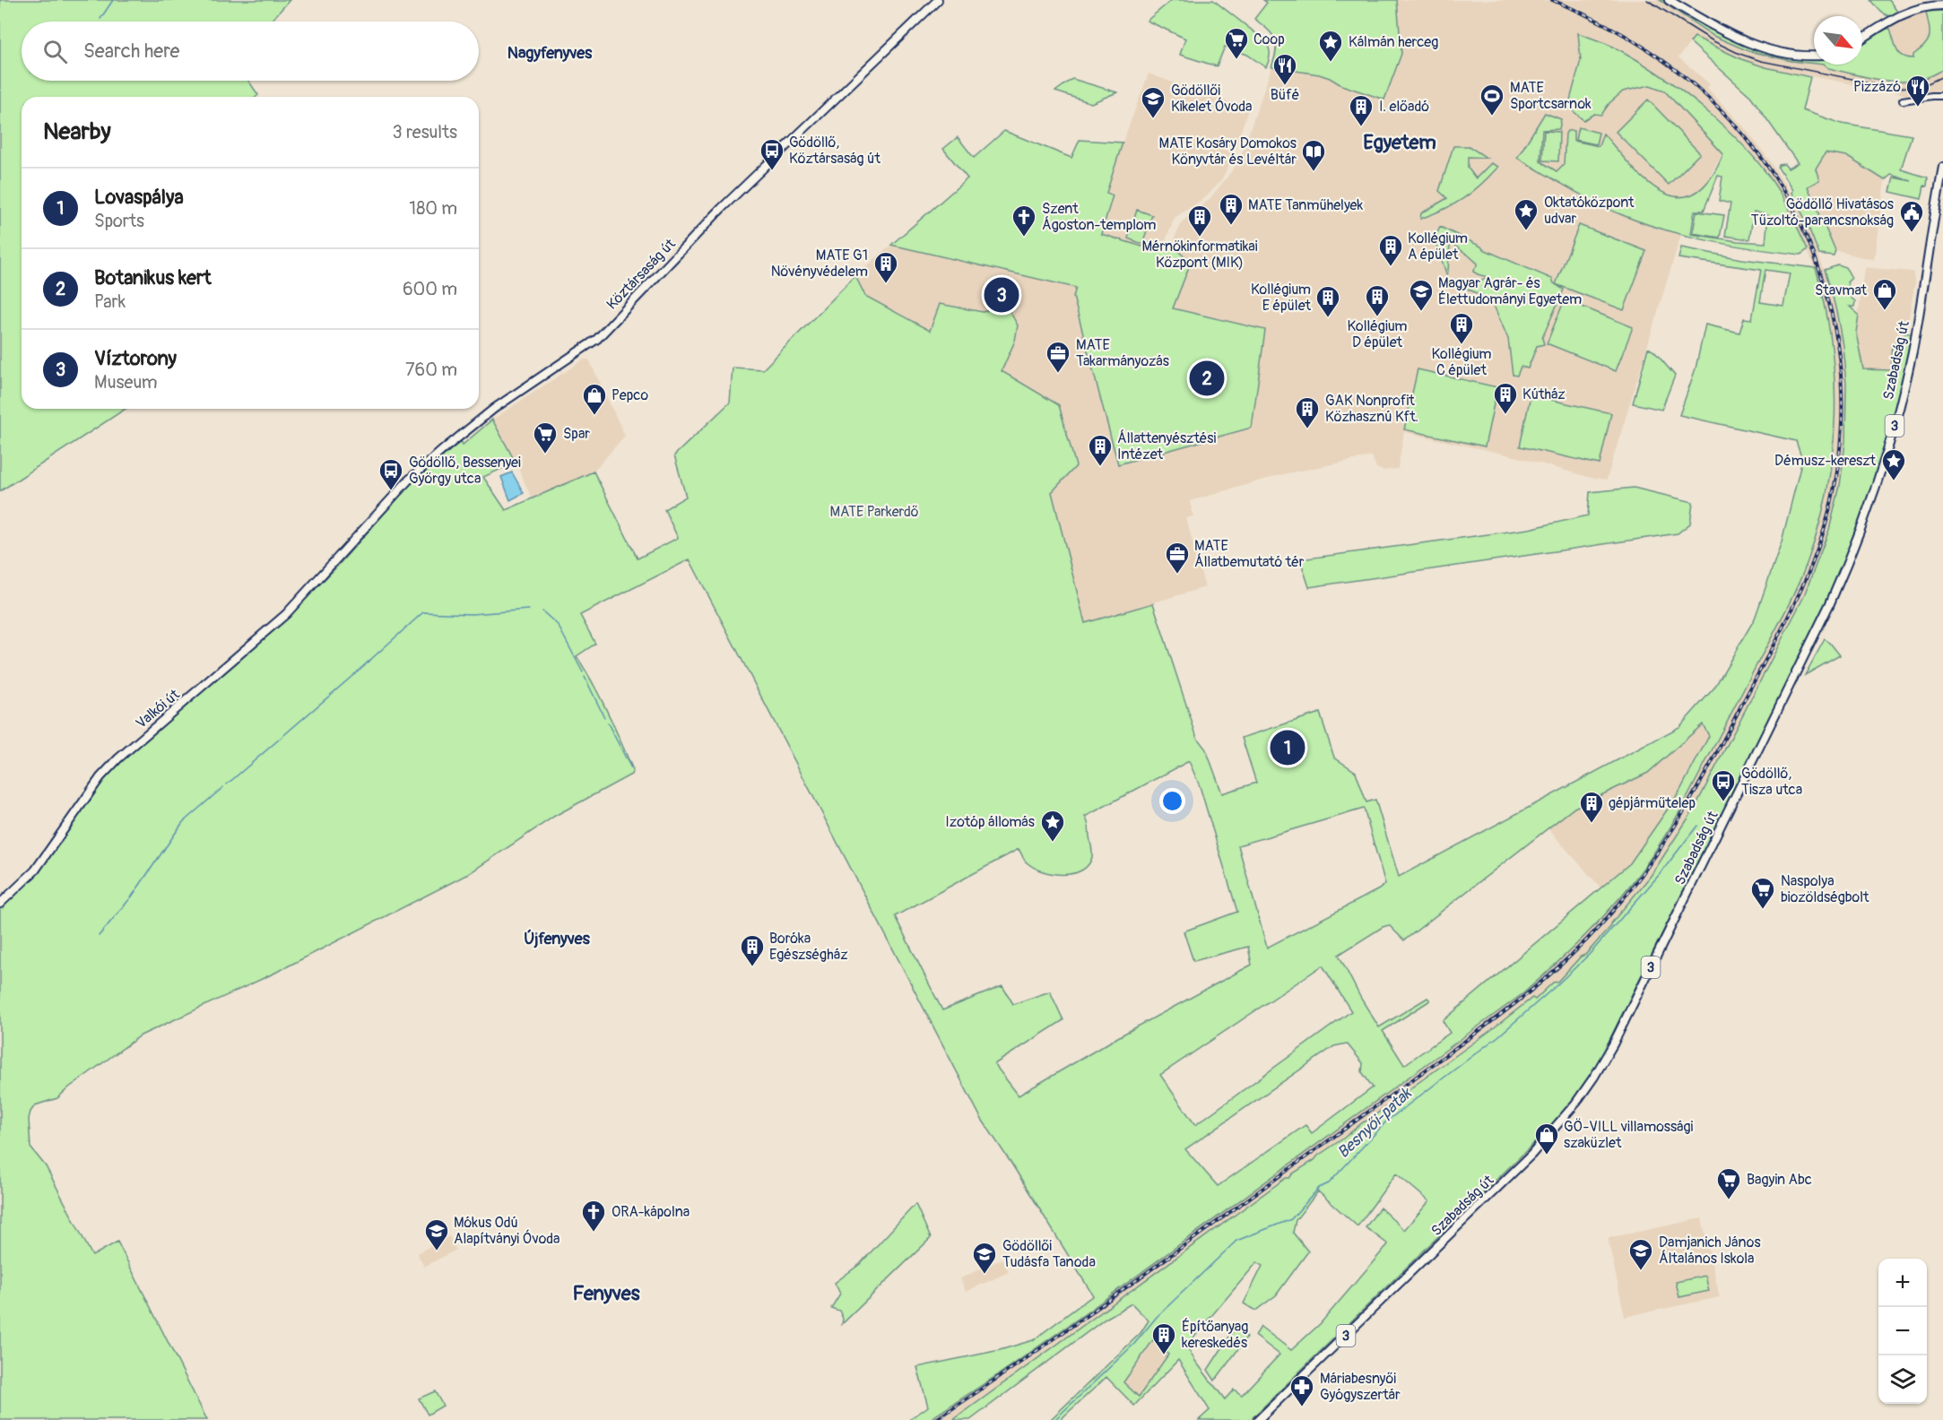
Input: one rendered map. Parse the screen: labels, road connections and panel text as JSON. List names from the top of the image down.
{
  "streets": {
    "main road": [
      "Köztársaság út",
      "Szabadság út",
      "3",
      "Valkói út"
    ]
  },
  "crossings": [
    ["Köztársaság út", "Valkói út"]
  ],
  "districts": [
    "Nagyfenyves",
    "Egyetem",
    "Újfenyves",
    "Fenyves"
  ],
  "water": ["Besnyői-patak"],
  "parks": ["MATE Parkerdő"],
  "places": {
    "supermarket": [
      "Coop",
      "Spar",
      "Naspolya biozöldségbolt",
      "Bagyin Abc"
    ],
    "place": [
      "Kálmán herceg",
      "Oktatóközpont udvar",
      "Démusz-kereszt",
      "Izotóp állomás"
    ],
    "restaurant": ["Büfé", "Pizzázó"],
    "sports": ["MATE Sportcsarnok"],
    "school or university": [
      "Gödöllői Kikelet Óvoda",
      "Magyar Agrár- és Élettudományi Egyetem",
      "Mókus Odú Alapítványi Óvoda",
      "Damjanich János Általános Iskola",
      "Gödöllői Tudásfa Tanoda"
    ],
    "building": [
      "I. előadó",
      "MATE Tanműhelyek",
      "Mérnökinformatikai Központ (MIK)",
      "Kollégium A épület",
      "MATE G1 Növényvédelem",
      "Kollégium D épület",
      "Kollégium E épület",
      "Kollégium C épület",
      "Kútház",
      "GAK Nonprofit Közhasznú Kft.",
      "Állattenyésztési Intézet",
      "gépjárműtelep",
      "Boróka Egészségház",
      "Építőanyag kereskedés"
    ],
    "bus stop": ["Gödöllő, Köztársaság út", "Gödöllő, Bessenyei György utca", "Gödöllő, Tisza utca"],
    "library": ["MATE Kosáry Domokos Könyvtár és Levéltár"],
    "public building": ["Gödöllő Hivatásos Tűzoltó-parancsnokság"],
    "church": ["Szent Ágoston-templom", "ORA-kápolna"],
    "shop": ["Stavmat", "Pepco", "GÖ-VILL villamossági szaküzlet"],
    "office": ["MATE Takarmányozás", "MATE Állatbemutató tér"],
    "pharmacy": ["Máriabesnyői Gyógyszertár"]
  },
  "north": "bottom right",
  "page": {
    "search": "Search here",
    "heading": ["Nearby", "3 results"],
    "list": [
      {
        "mark": "1",
        "name": "Lovaspálya",
        "note": "Sports",
        "value": "180 m"
      },
      {
        "mark": "2",
        "name": "Botanikus kert",
        "note": "Park",
        "value": "600 m"
      },
      {
        "mark": "3",
        "name": "Víztorony",
        "note": "Museum",
        "value": "760 m"
      }
    ],
    "pins": ["3", "2", "1"],
    "map_buttons": ["+", "−"]
  }
}
